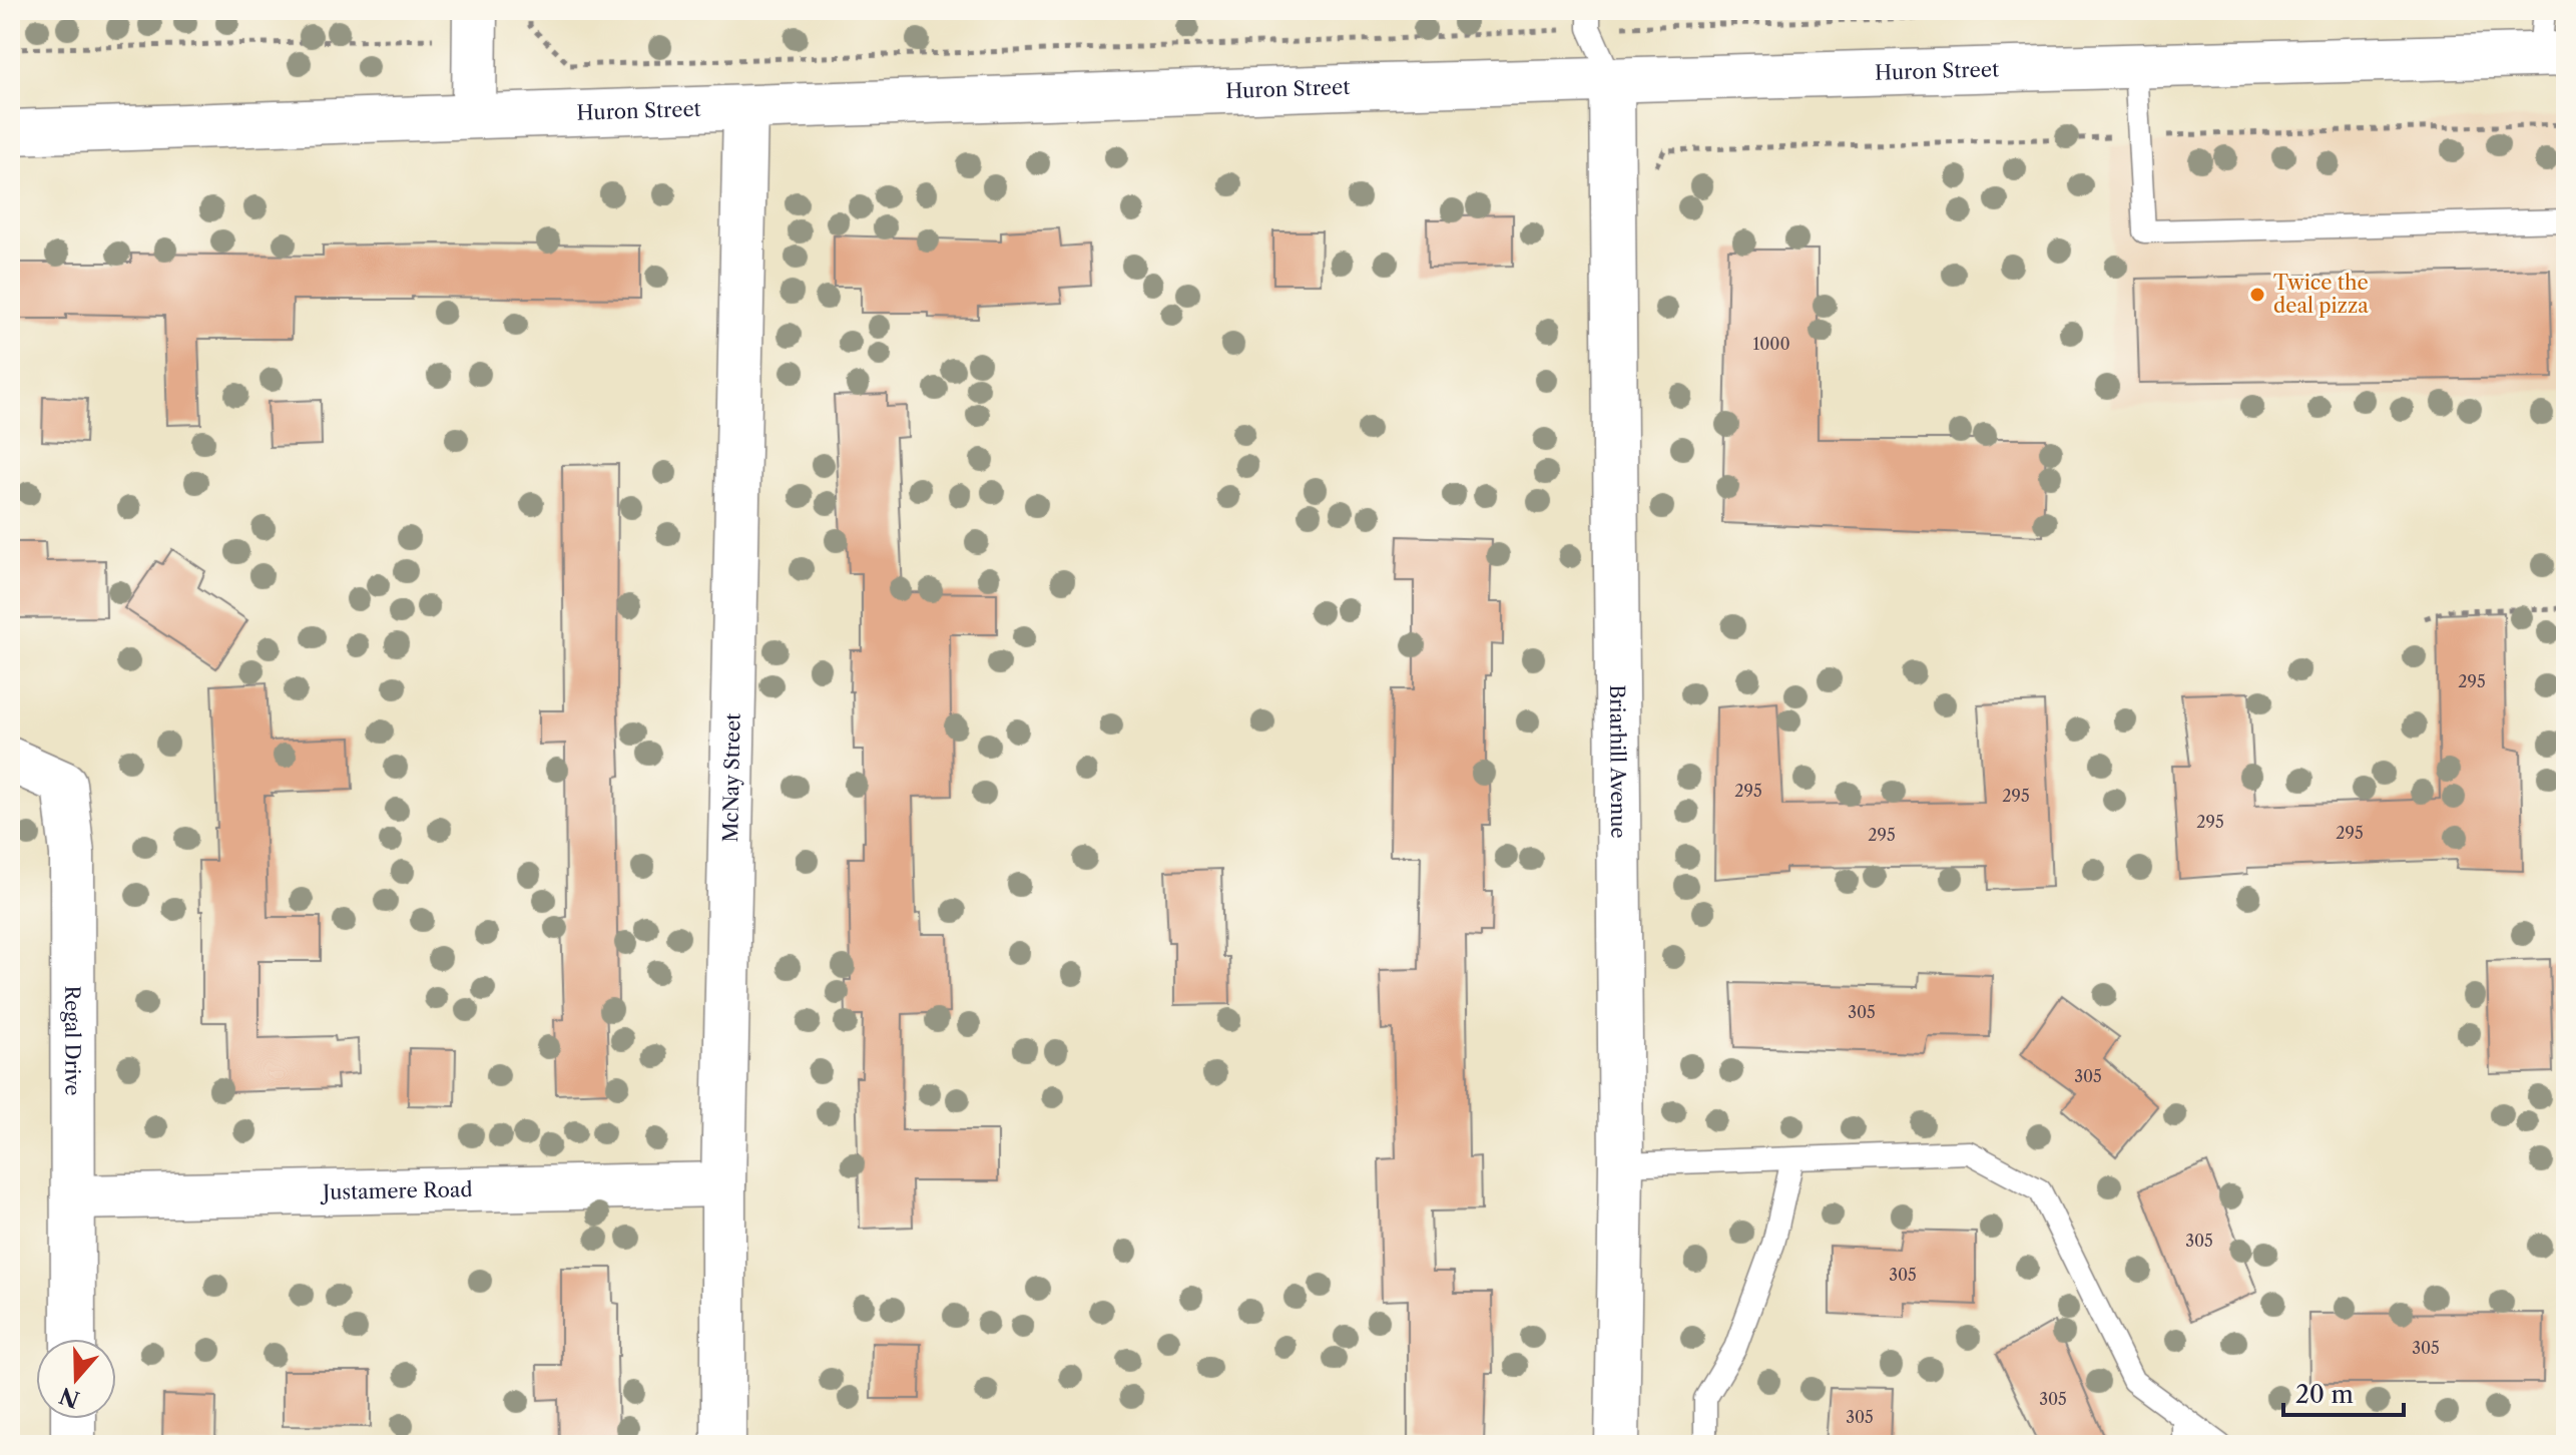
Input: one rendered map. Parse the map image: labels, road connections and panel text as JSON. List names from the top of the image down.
{
  "streets": {
    "street": [
      "Huron Street",
      "Briarhill Avenue",
      "McNay Street",
      "Regal Drive",
      "Justamere Road"
    ]
  },
  "crossings": [
    ["Huron Street", "Briarhill Avenue"],
    ["Huron Street", "McNay Street"],
    ["McNay Street", "Justamere Road"],
    ["Regal Drive", "Justamere Road"]
  ],
  "places": ["Twice the deal pizza"],
  "house_numbers": [
    "1000",
    "295",
    "295",
    "295",
    "295",
    "295",
    "295",
    "305",
    "305",
    "305",
    "305",
    "305",
    "305",
    "305"
  ],
  "scale_bar": "20 m",
  "north": "bottom"
}
